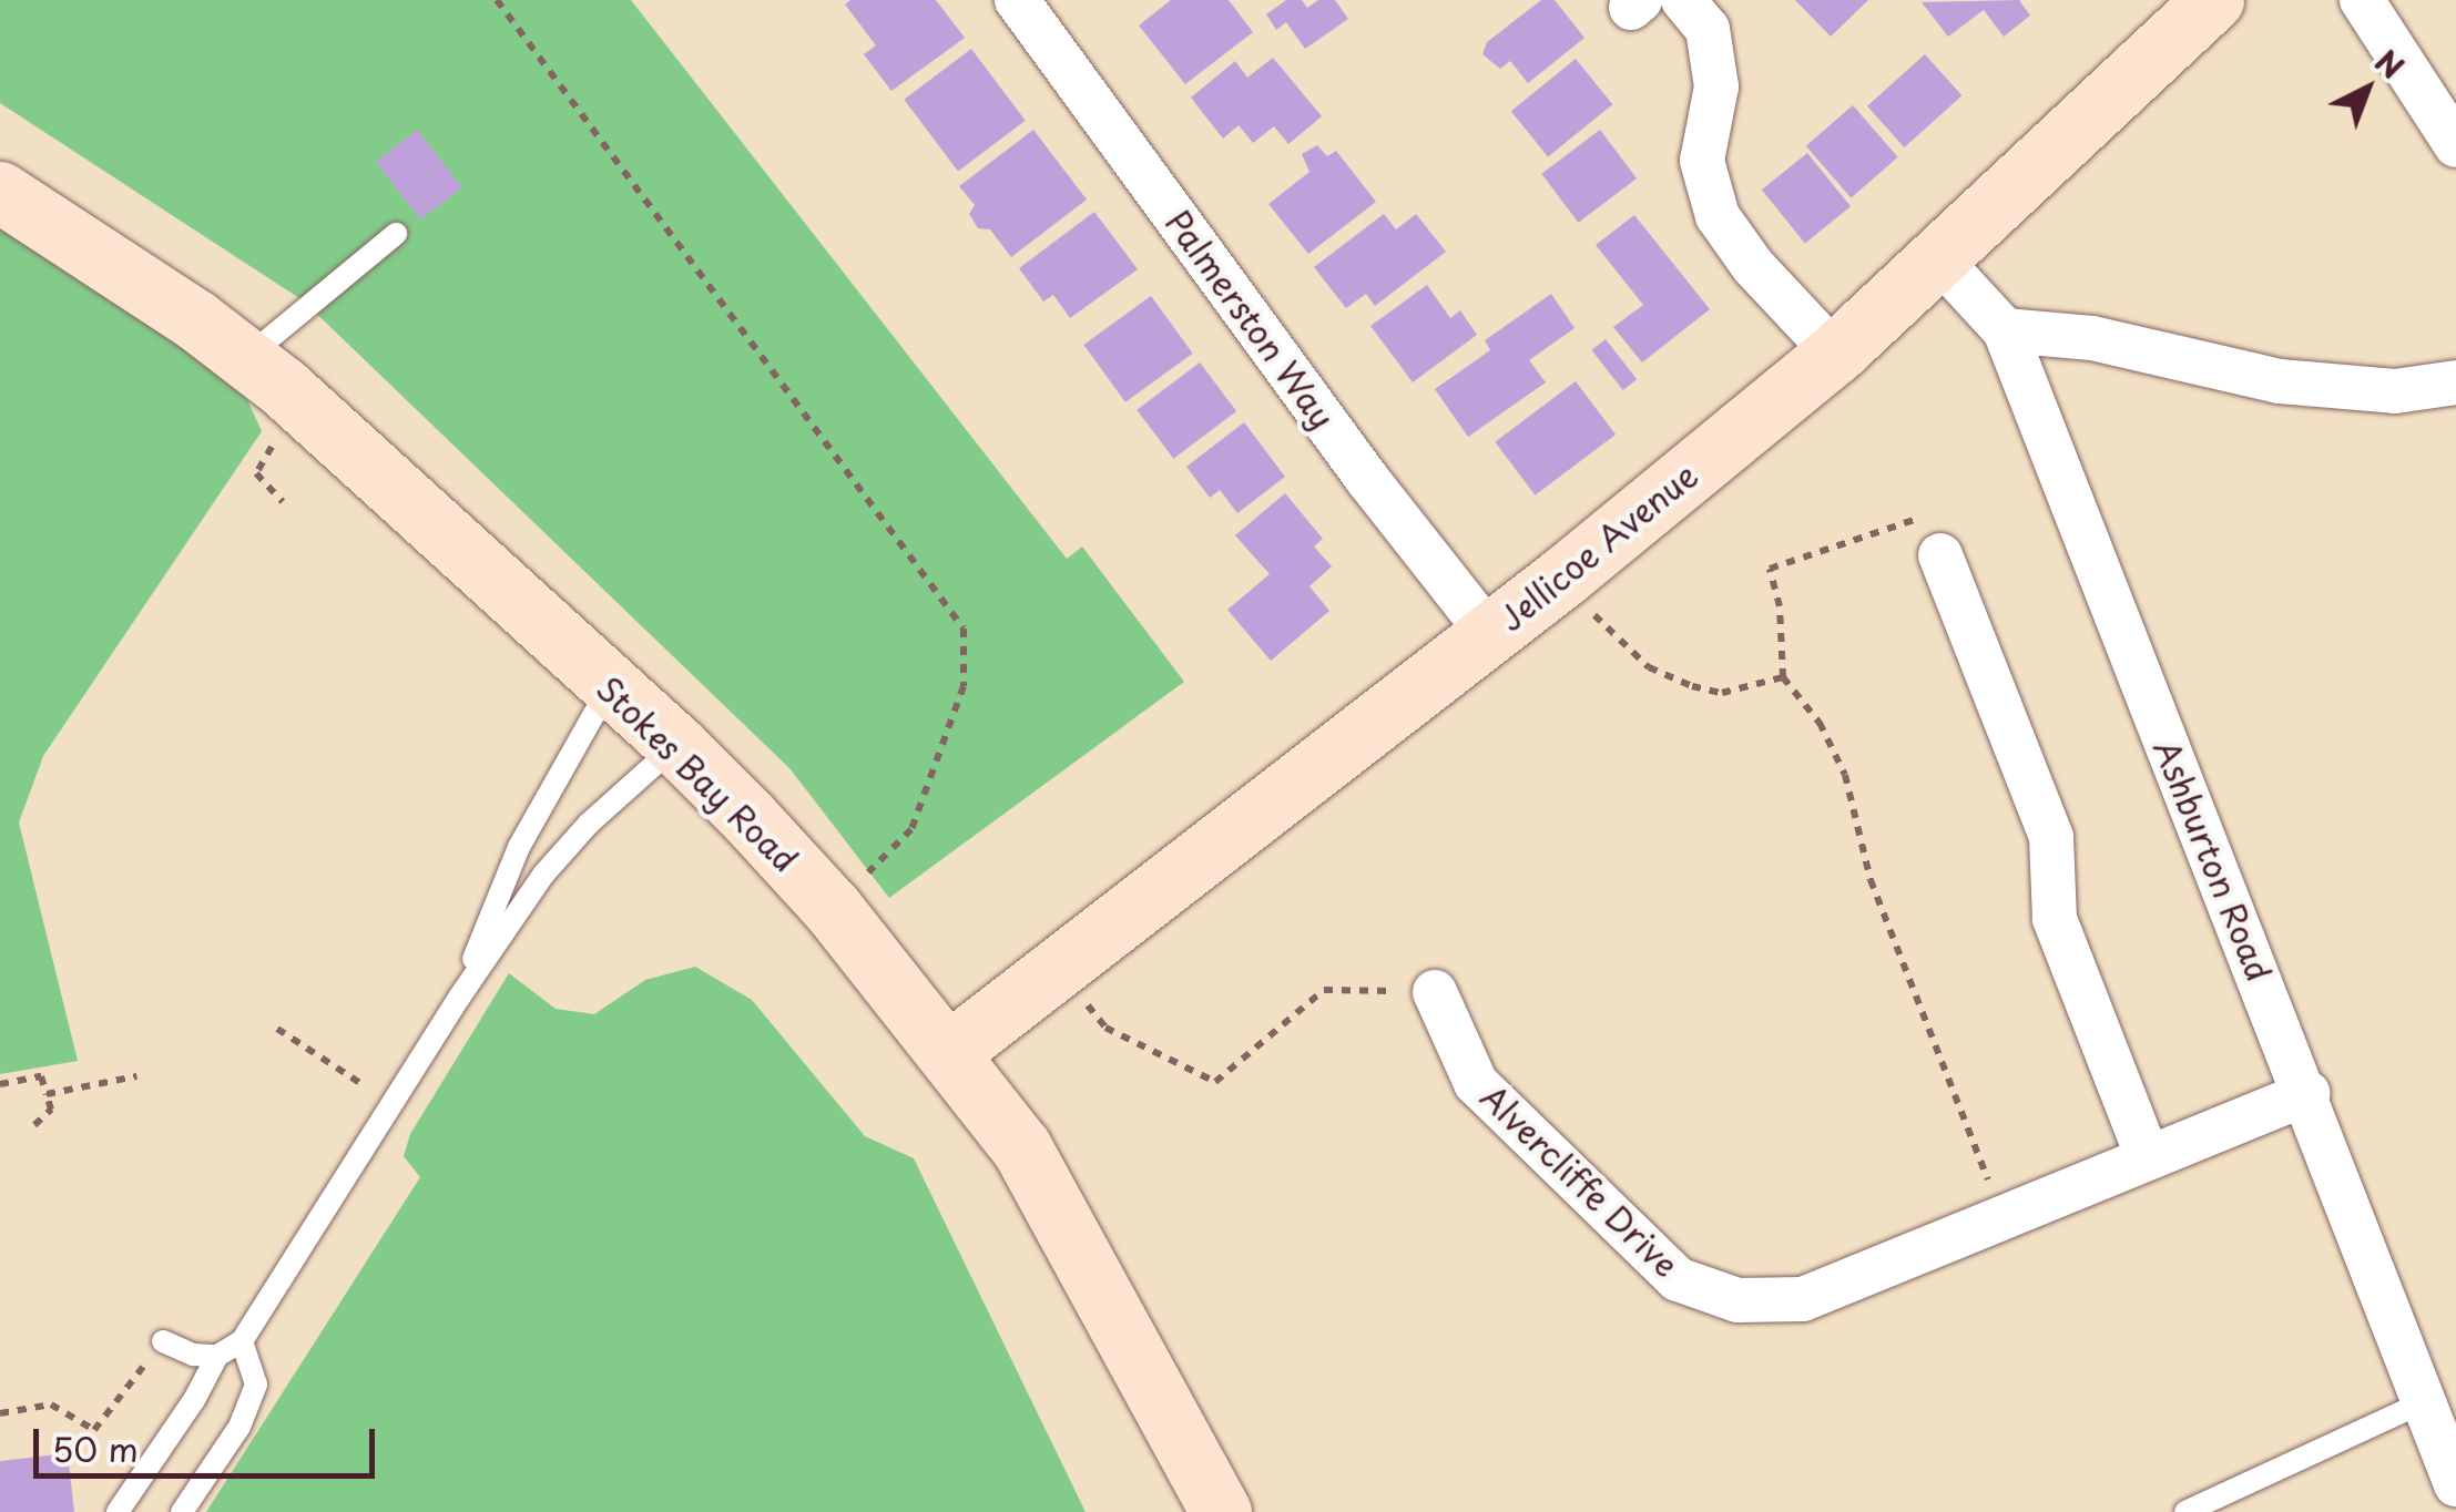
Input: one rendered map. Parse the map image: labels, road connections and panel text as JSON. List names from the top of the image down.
{
  "streets": {
    "street": [
      "Palmerston Way",
      "Jellicoe Avenue",
      "Stokes Bay Road",
      "Ashburton Road",
      "Alvercliffe Drive"
    ]
  },
  "crossings": [
    ["Palmerston Way", "Jellicoe Avenue"],
    ["Jellicoe Avenue", "Stokes Bay Road"],
    ["Jellicoe Avenue", "Ashburton Road"],
    ["Ashburton Road", "Alvercliffe Drive"]
  ],
  "scale_bar": "50 m",
  "north": "top right"
}
